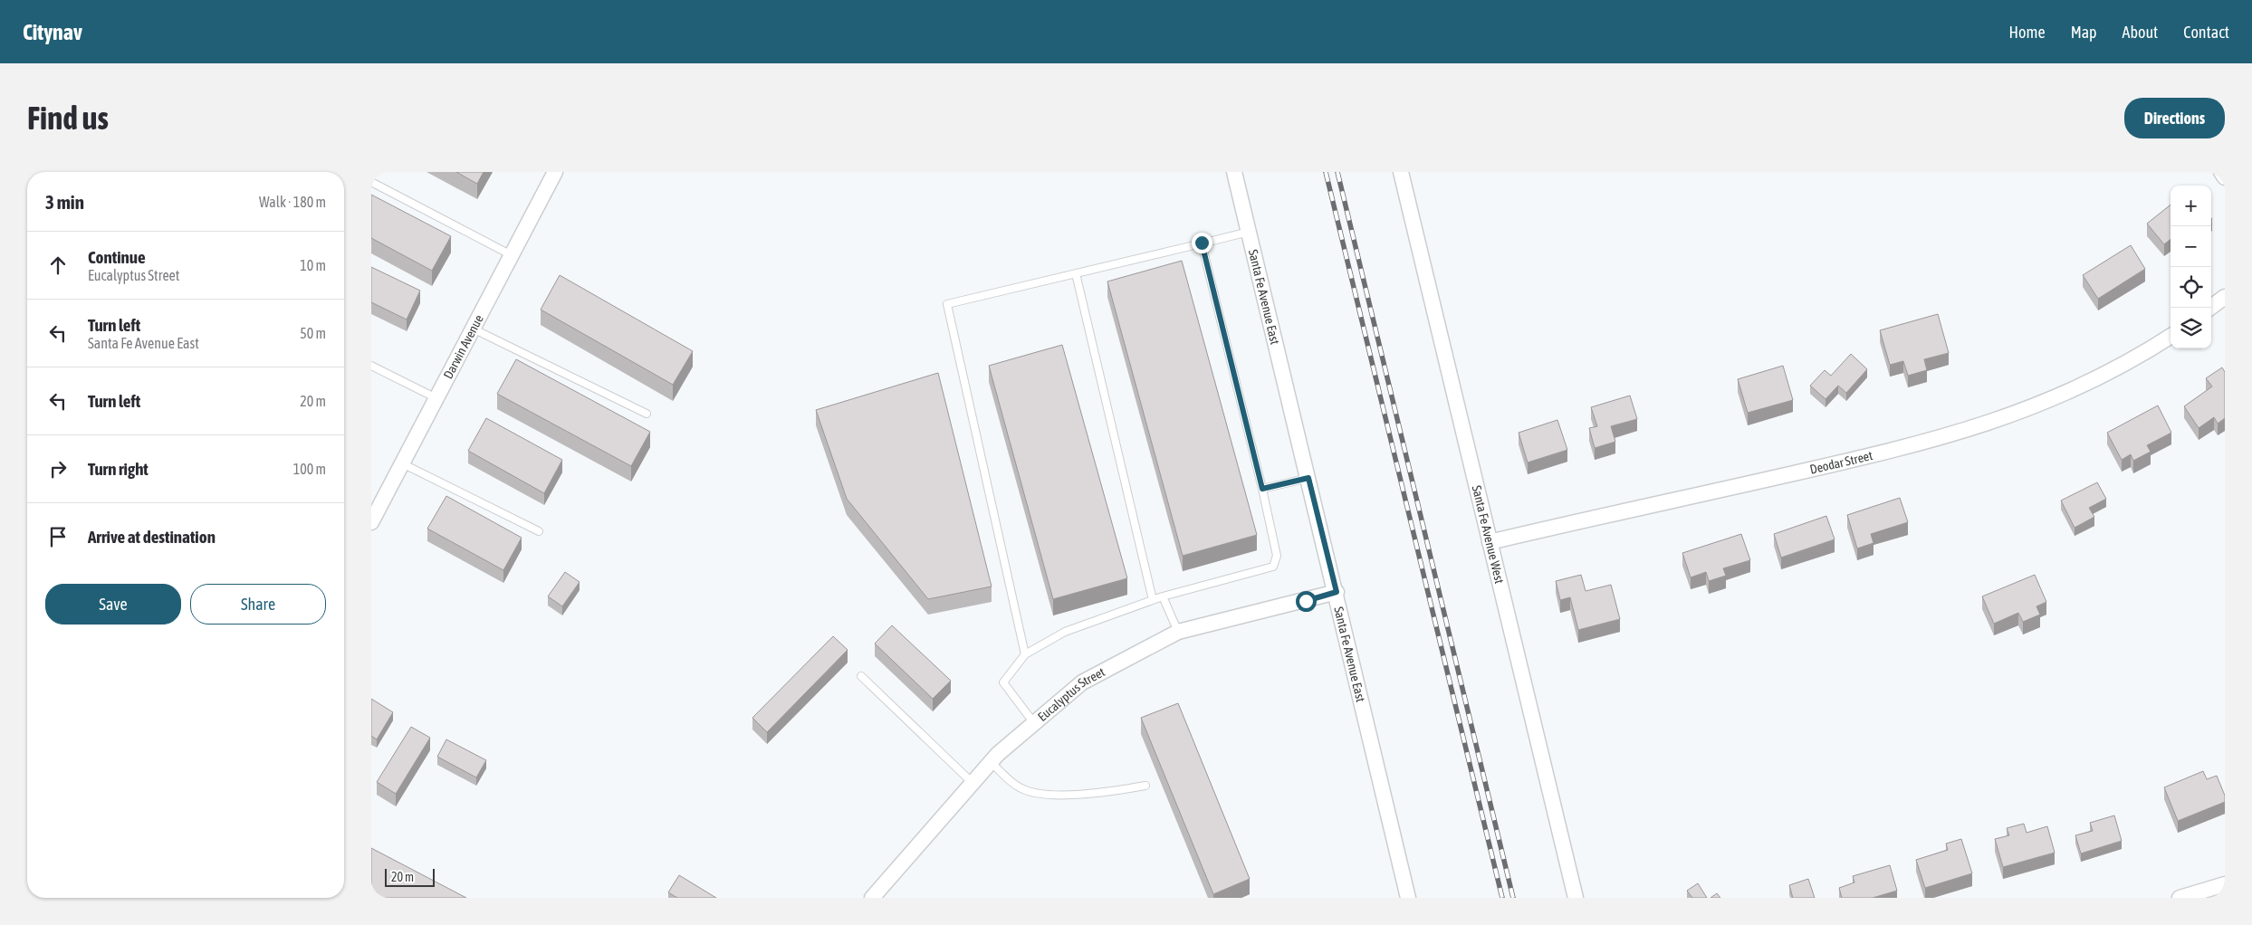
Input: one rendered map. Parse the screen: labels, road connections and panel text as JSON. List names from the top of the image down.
{
  "streets": {
    "street": [
      "Santa Fe Avenue East",
      "Darwin Avenue",
      "Deodar Street",
      "Santa Fe Avenue West",
      "Eucalyptus Street"
    ]
  },
  "crossings": [
    ["Santa Fe Avenue East", "Eucalyptus Street"],
    ["Deodar Street", "Santa Fe Avenue West"]
  ],
  "scale_bar": "20 m",
  "page": {
    "header": "Citynav",
    "nav": [
      "Home",
      "Map",
      "About",
      "Contact"
    ],
    "buttons": [
      "Directions",
      ["Save", "Share"]
    ],
    "title": "Find us",
    "heading": ["3 min", "Walk · 180 m"],
    "map_buttons": ["+", "−"],
    "list": [
      ["Continue", "Eucalyptus Street", "10 m"],
      ["Turn left", "Santa Fe Avenue East", "50 m"],
      ["Turn left", "20 m"],
      ["Turn right", "100 m"],
      "Arrive at destination"
    ],
    "scale": "20 m"
  }
}
